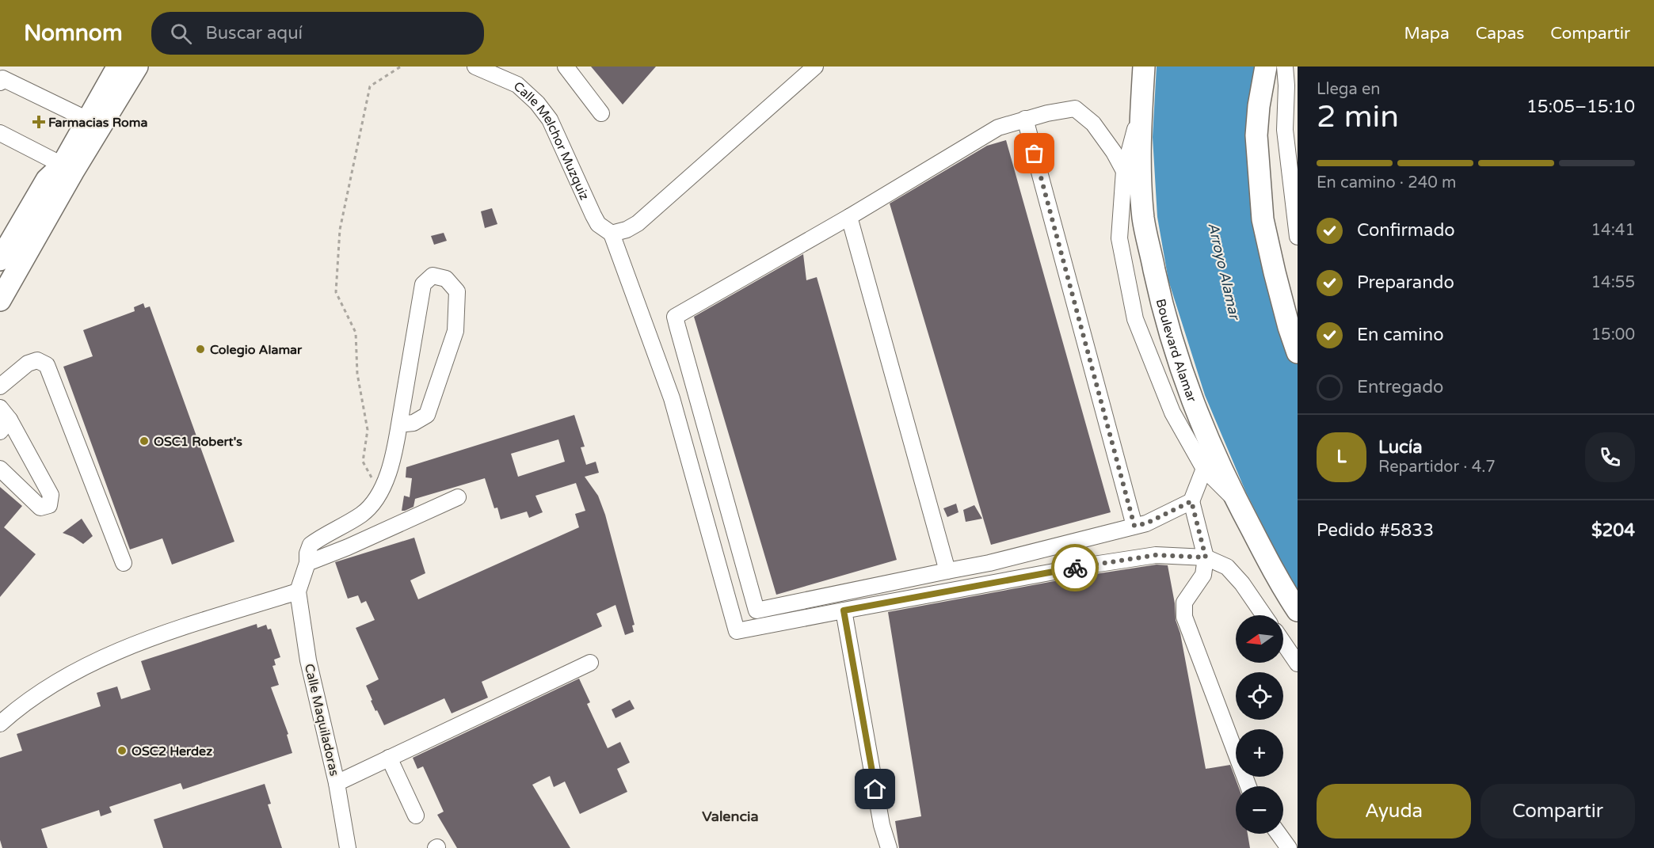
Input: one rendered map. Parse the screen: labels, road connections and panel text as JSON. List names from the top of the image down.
{
  "streets": {
    "highway": ["Boulevard Alamar"],
    "street": ["Calle Melchor Muzquiz", "Calle Maquiladoras"]
  },
  "districts": ["Valencia"],
  "water": ["Arroyo Alamar"],
  "places": {
    "health": ["Farmacias Roma"],
    "other": ["Colegio Alamar", "OSC1 Robert's", "OSC2 Herdez"]
  },
  "north": "left",
  "page": {
    "header": "Nomnom",
    "search": "Buscar aquí",
    "nav": ["Mapa", "Capas", "Compartir"],
    "heading": ["2 min", "Llega en", "15:05–15:10"],
    "panel": [
      "Lucía",
      "Repartidor · 4.7",
      "Pedido #5833",
      "$204"
    ],
    "bar": "En camino · 240 m",
    "list": [
      ["Confirmado", "14:41"],
      ["Preparando", "14:55"],
      ["En camino", "15:00"],
      "Entregado"
    ],
    "round": "L",
    "map_buttons": ["+", "−"],
    "buttons": ["Ayuda", "Compartir"]
  }
}
